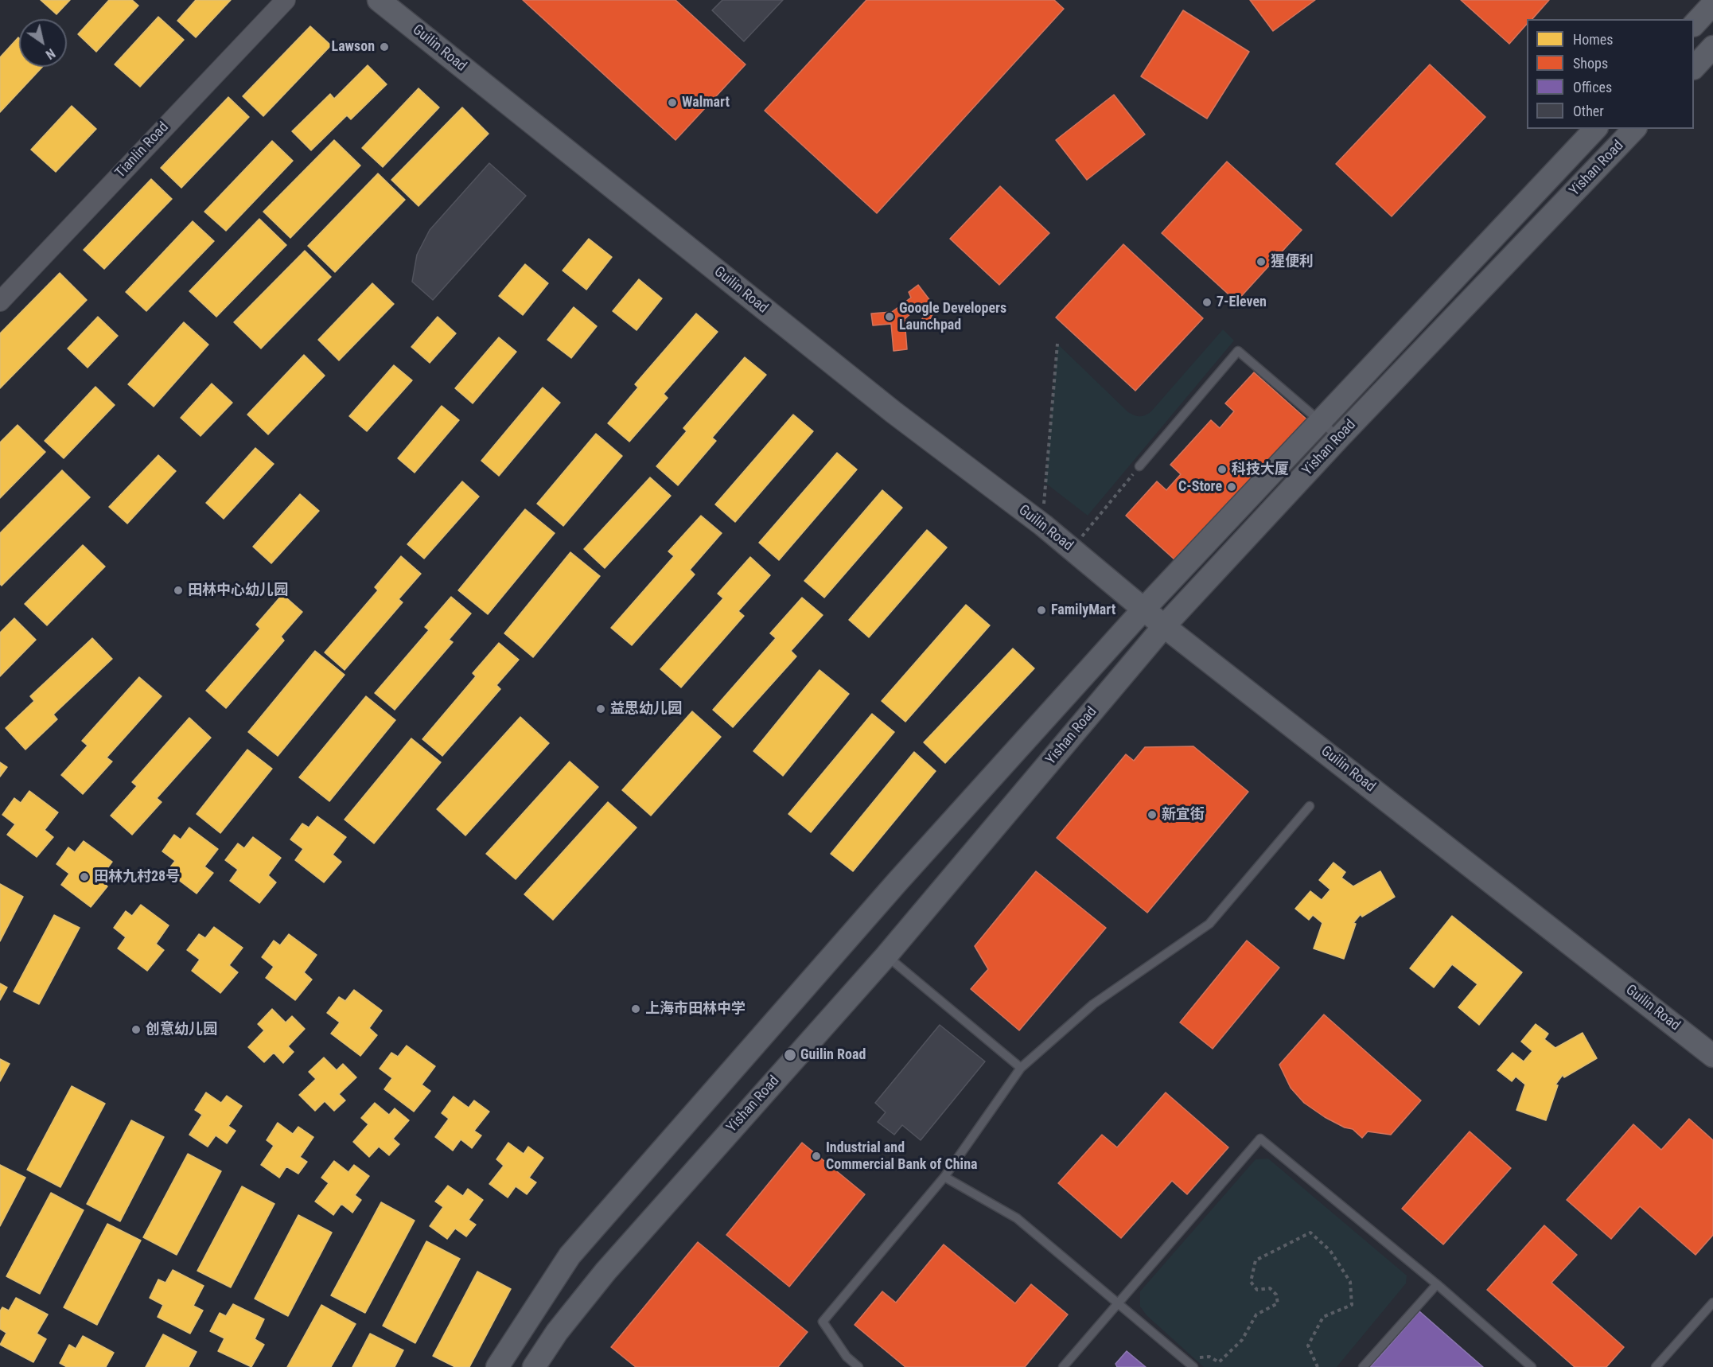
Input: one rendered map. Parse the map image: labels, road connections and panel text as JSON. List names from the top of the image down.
{
  "streets": {
    "main road": ["Guilin Road", "Yishan Road"],
    "street": ["Tianlin Road"]
  },
  "crossings": [
    ["Guilin Road", "Yishan Road"]
  ],
  "places": [
    "Lawson",
    "Walmart",
    "猩便利",
    "7-Eleven",
    "Google Developers Launchpad",
    "科技大厦",
    "C-Store",
    "田林中心幼儿园",
    "FamilyMart",
    "益思幼儿园",
    "新宜街",
    "田林九村28号",
    "上海市田林中学",
    "创意幼儿园",
    "Guilin Road",
    "Industrial and Commercial Bank of China"
  ],
  "legend": [
    "Homes",
    "Shops",
    "Offices",
    "Other"
  ],
  "north": "bottom right"
}
